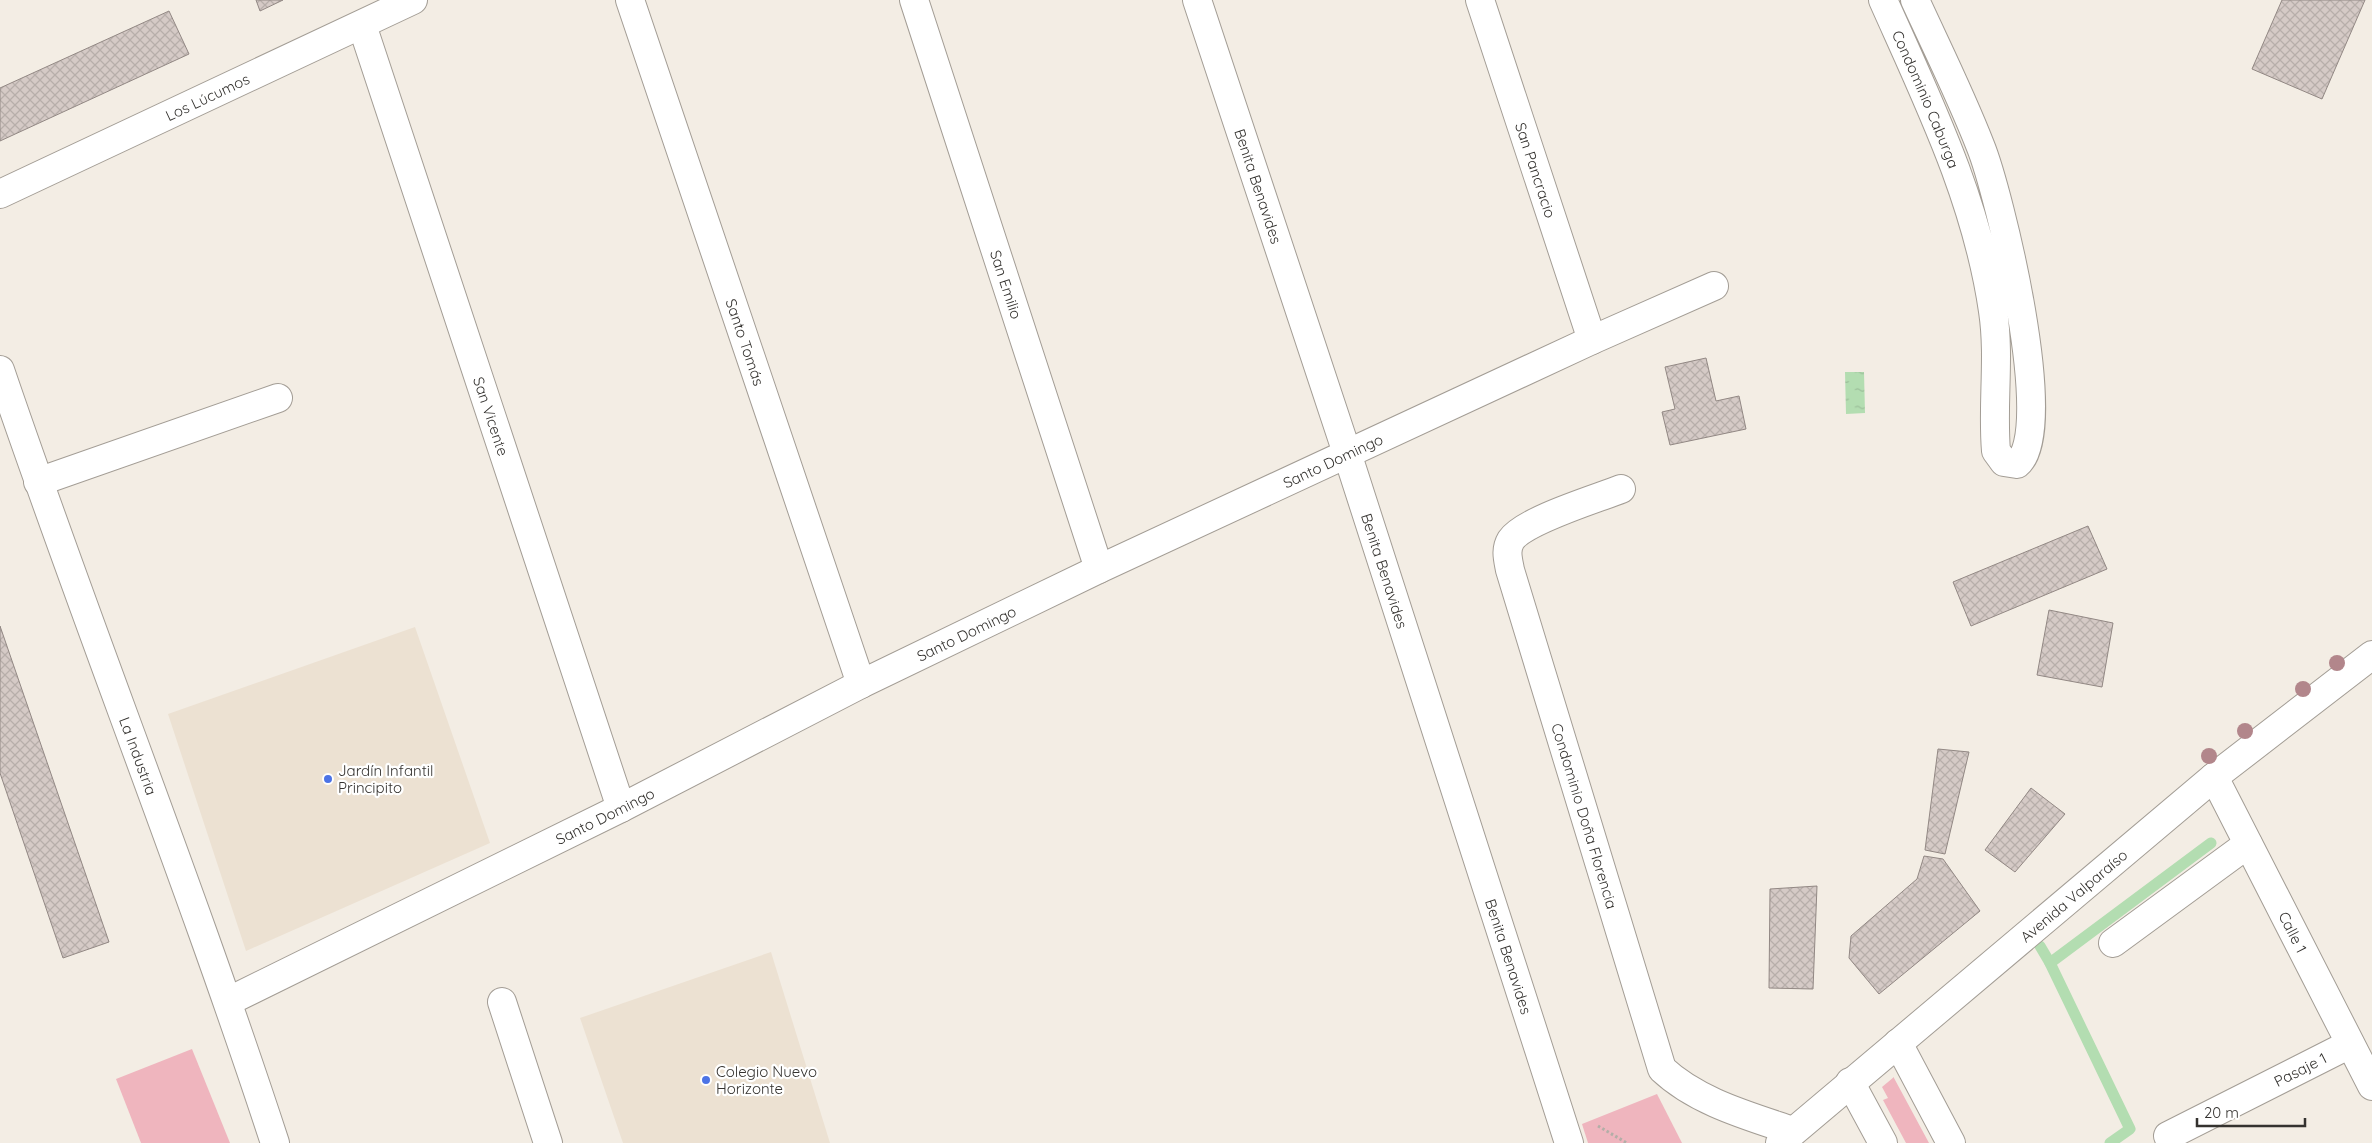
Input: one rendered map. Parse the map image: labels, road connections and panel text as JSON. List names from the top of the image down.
{
  "streets": {
    "street": [
      "Los Lúcumos",
      "Condominio Caburga",
      "San Pancracio",
      "Benita Benavides",
      "San Emilio",
      "Santo Tomás",
      "San Vicente",
      "Santo Domingo",
      "La Industria",
      "Condominio Doña Florencia",
      "Avenida Valparaíso",
      "Calle 1",
      "Pasaje 1"
    ]
  },
  "crossings": [
    ["Los Lúcumos", "San Vicente"],
    ["San Pancracio", "Santo Domingo"],
    ["Benita Benavides", "Santo Domingo"],
    ["San Emilio", "Santo Domingo"],
    ["Santo Tomás", "Santo Domingo"],
    ["San Vicente", "Santo Domingo"],
    ["Santo Domingo", "La Industria"],
    ["Condominio Doña Florencia", "Avenida Valparaíso"],
    ["Avenida Valparaíso", "Calle 1"],
    ["Calle 1", "Pasaje 1"]
  ],
  "places": ["Jardín Infantil Principito", "Colegio Nuevo Horizonte"],
  "scale_bar": "20 m"
}
